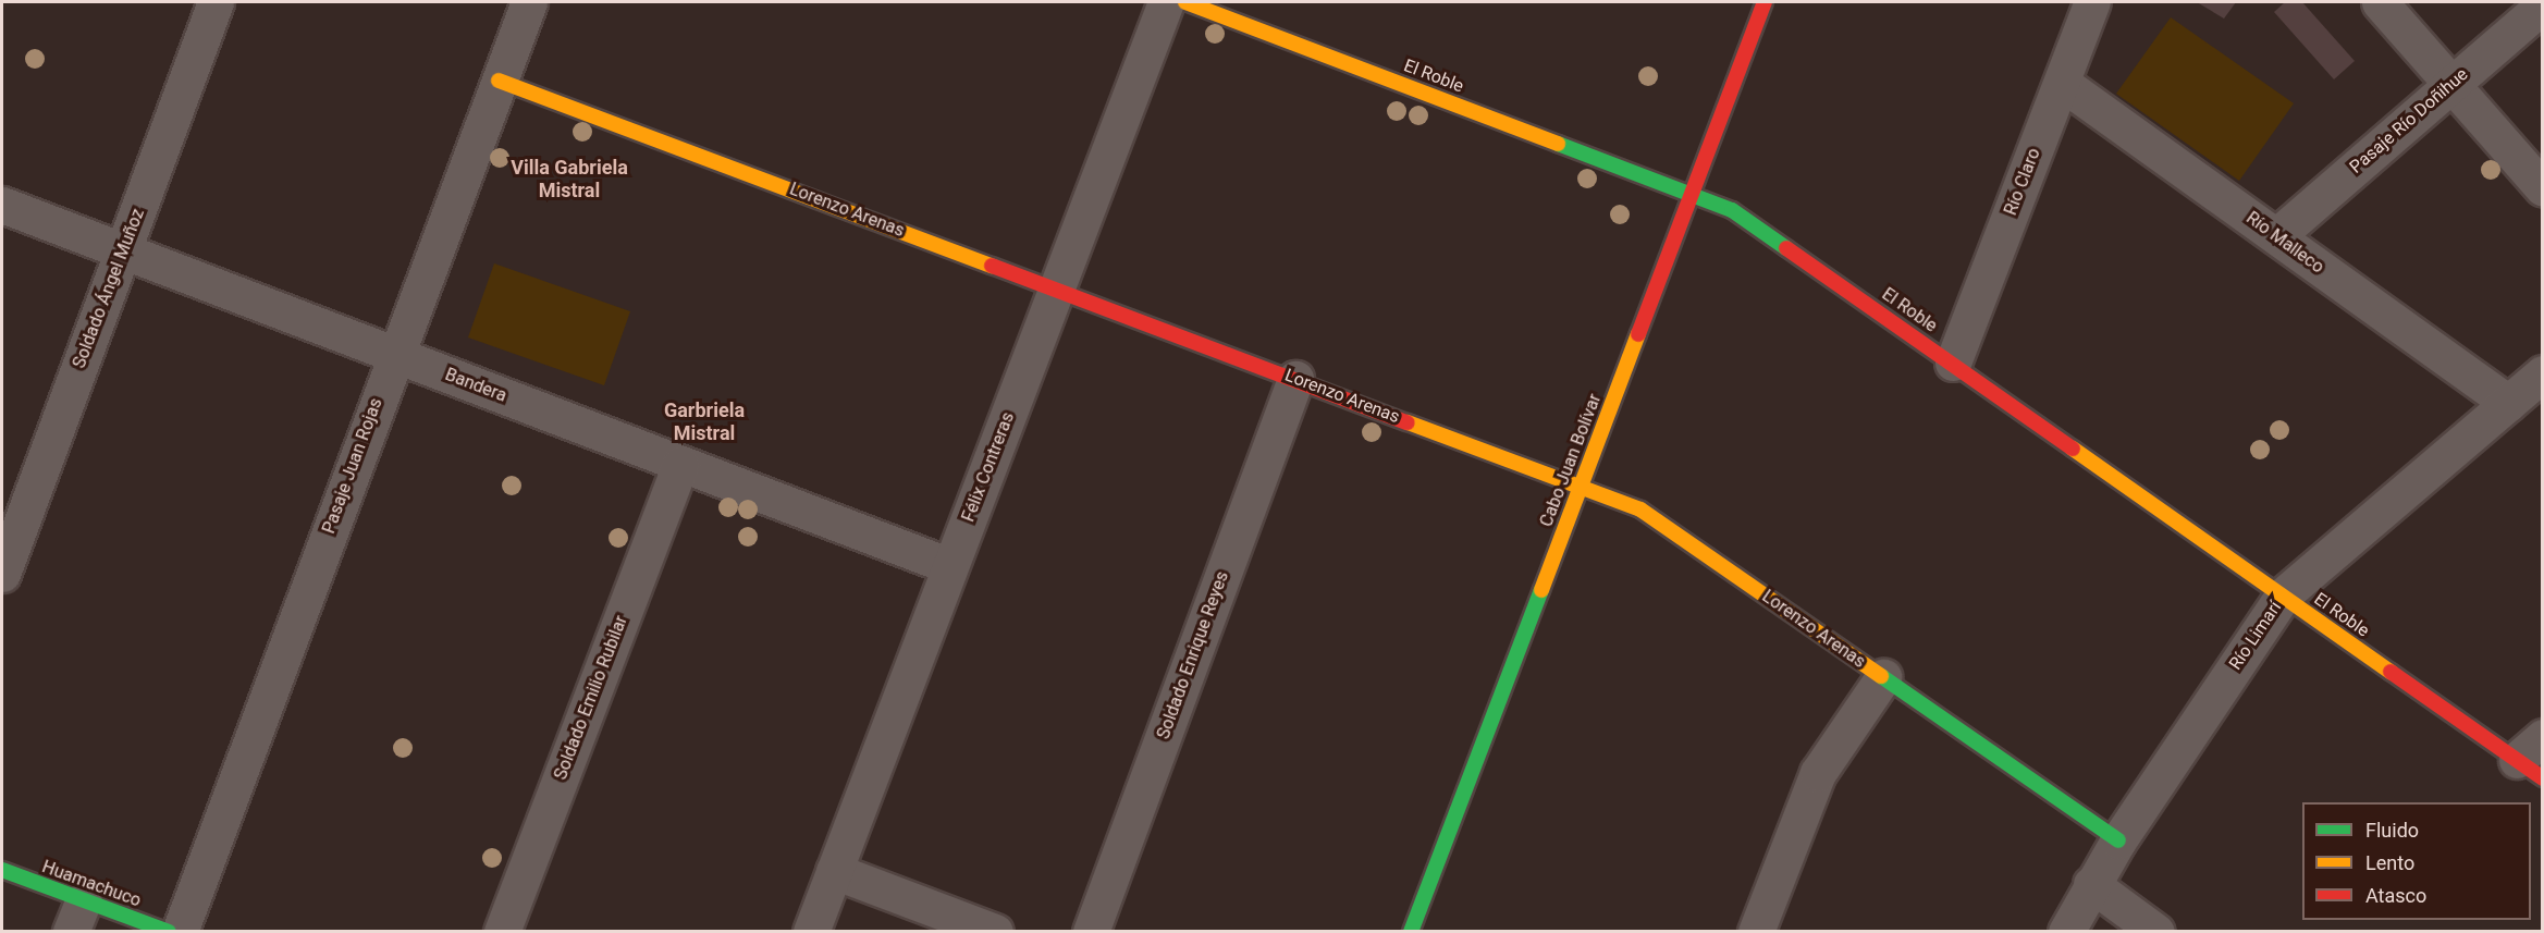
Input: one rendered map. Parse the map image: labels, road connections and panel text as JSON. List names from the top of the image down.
{
  "streets": {
    "street": [
      "El Roble",
      "Pasaje Río Doñihue",
      "Río Claro",
      "Lorenzo Arenas",
      "Río Malleco",
      "Soldado Ángel Muñoz",
      "Bandera",
      "Cabo Juan Bolívar",
      "Pasaje Juan Rojas",
      "Félix Contreras",
      "Río Limarí",
      "Soldado Enrique Reyes",
      "Soldado Emilio Rubilar",
      "Huamachuco"
    ]
  },
  "crossings": [
    ["El Roble", "Río Claro"],
    ["El Roble", "Cabo Juan Bolívar"],
    ["El Roble", "Río Limarí"],
    ["Pasaje Río Doñihue", "Río Malleco"],
    ["Río Claro", "Río Malleco"],
    ["Lorenzo Arenas", "Cabo Juan Bolívar"],
    ["Lorenzo Arenas", "Pasaje Juan Rojas"],
    ["Lorenzo Arenas", "Félix Contreras"],
    ["Lorenzo Arenas", "Río Limarí"],
    ["Lorenzo Arenas", "Soldado Enrique Reyes"],
    ["Río Malleco", "Río Limarí"],
    ["Soldado Ángel Muñoz", "Bandera"],
    ["Bandera", "Pasaje Juan Rojas"],
    ["Bandera", "Félix Contreras"],
    ["Bandera", "Soldado Emilio Rubilar"]
  ],
  "districts": ["Villa Gabriela Mistral", "Garbriela Mistral"],
  "legend": ["Fluido", "Lento", "Atasco"]
}
